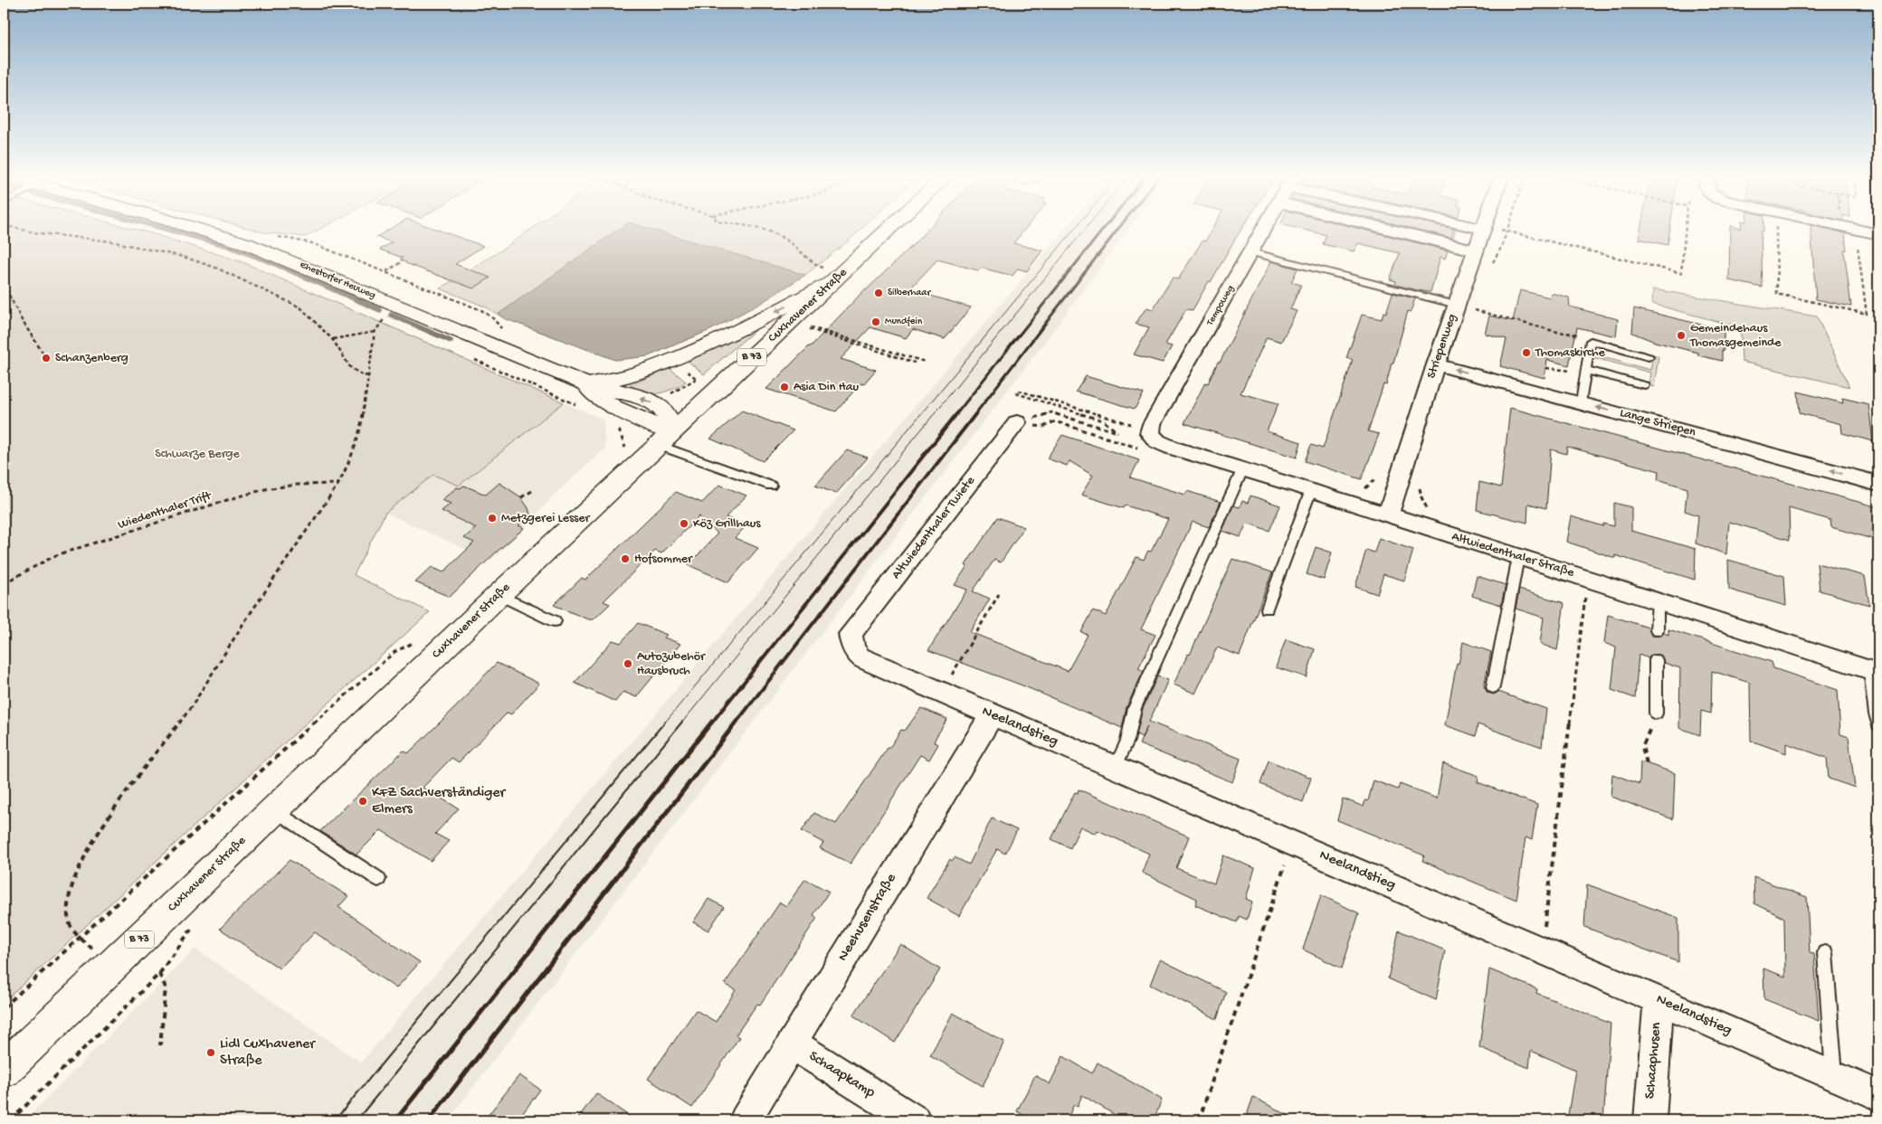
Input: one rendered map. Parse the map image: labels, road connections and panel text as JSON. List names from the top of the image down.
{
  "streets": {
    "main road": ["Ehestorfer Heuweg", "Cuxhavener Straße", "B 73"],
    "street": [
      "Tempoweg",
      "Striepenweg",
      "Lange Striepen",
      "Altwiedenthaler Twiete",
      "Altwiedenthaler Straße",
      "Neelandstieg",
      "Neehusenstraße",
      "Schaaphusen",
      "Schaapkamp"
    ],
    "path": ["Wiedenthaler Trift"]
  },
  "crossings": [
    ["Ehestorfer Heuweg", "Cuxhavener Straße"],
    ["Tempoweg", "Altwiedenthaler Straße"],
    ["Striepenweg", "Lange Striepen"],
    ["Striepenweg", "Altwiedenthaler Straße"],
    ["Altwiedenthaler Twiete", "Neelandstieg"],
    ["Neelandstieg", "Neehusenstraße"],
    ["Neelandstieg", "Schaaphusen"],
    ["Neehusenstraße", "Schaapkamp"]
  ],
  "one_way": ["Lange Striepen"],
  "parks": ["Schwarze Berge"],
  "places": [
    "Silberhaar",
    "Mundfein",
    "Gemeindehaus Thomasgemeinde",
    "Thomaskirche",
    "Schanzenberg",
    "Asia Din Hau",
    "Metzgerei Lesser",
    "Köz Grillhaus",
    "Hofsommer",
    "Autozubehör Hausbruch",
    "KFZ Sachverständiger Elmers",
    "Lidl Cuxhavener Straße"
  ]
}
